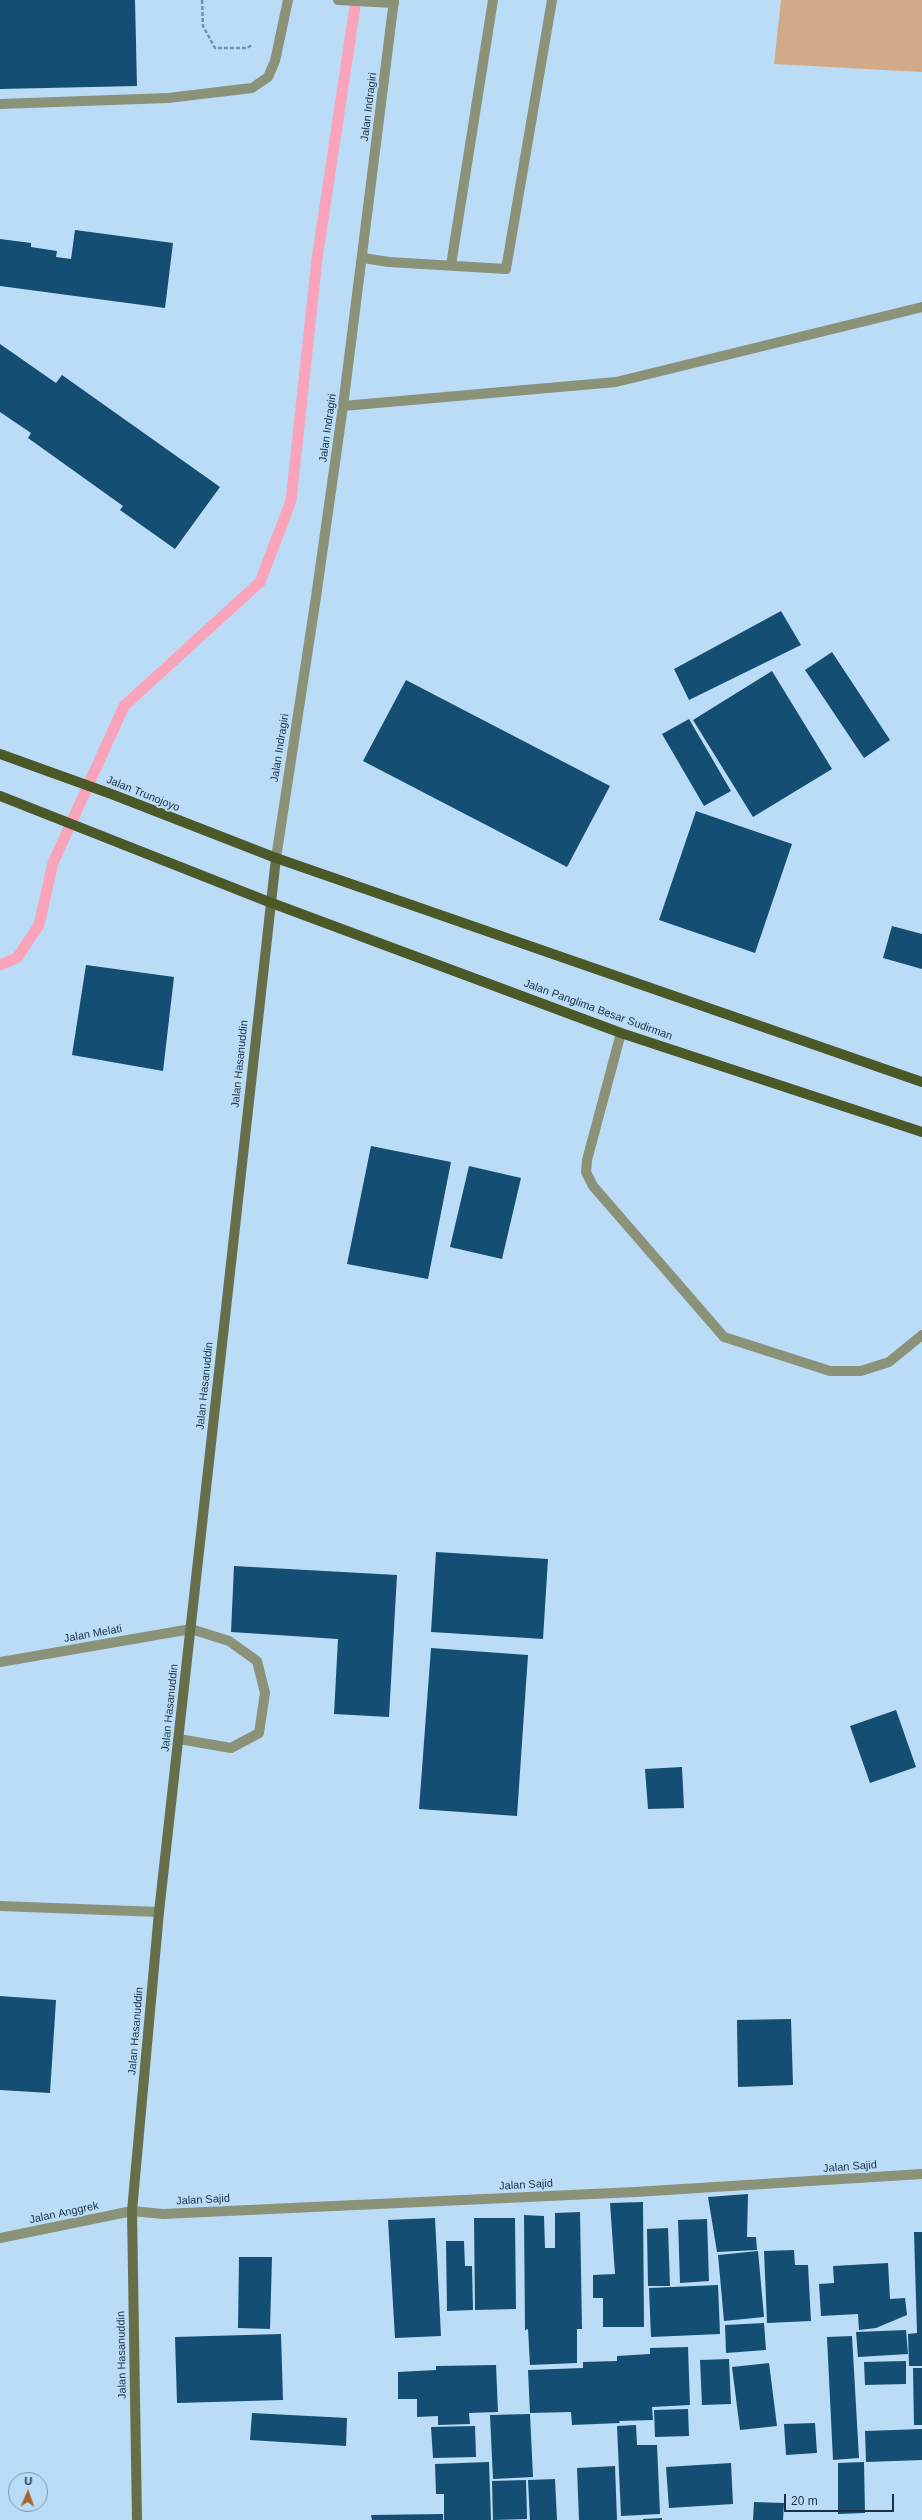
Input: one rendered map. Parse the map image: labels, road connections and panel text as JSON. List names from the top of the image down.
{
  "streets": {
    "main road": ["Jalan Trunojoyo", "Jalan Panglima Besar Sudirman", "Jalan Hasanuddin"],
    "street": [
      "Jalan Indragiri",
      "Jalan Melati",
      "Jalan Sajid",
      "Jalan Anggrek"
    ]
  },
  "crossings": [
    ["Jalan Indragiri", "Jalan Trunojoyo"],
    ["Jalan Indragiri", "Jalan Hasanuddin"],
    ["Jalan Trunojoyo", "Jalan Hasanuddin"],
    ["Jalan Panglima Besar Sudirman", "Jalan Hasanuddin"],
    ["Jalan Hasanuddin", "Jalan Melati"],
    ["Jalan Hasanuddin", "Jalan Sajid"],
    ["Jalan Hasanuddin", "Jalan Anggrek"],
    ["Jalan Sajid", "Jalan Anggrek"]
  ],
  "scale_bar": "20 m",
  "north": "top"
}
